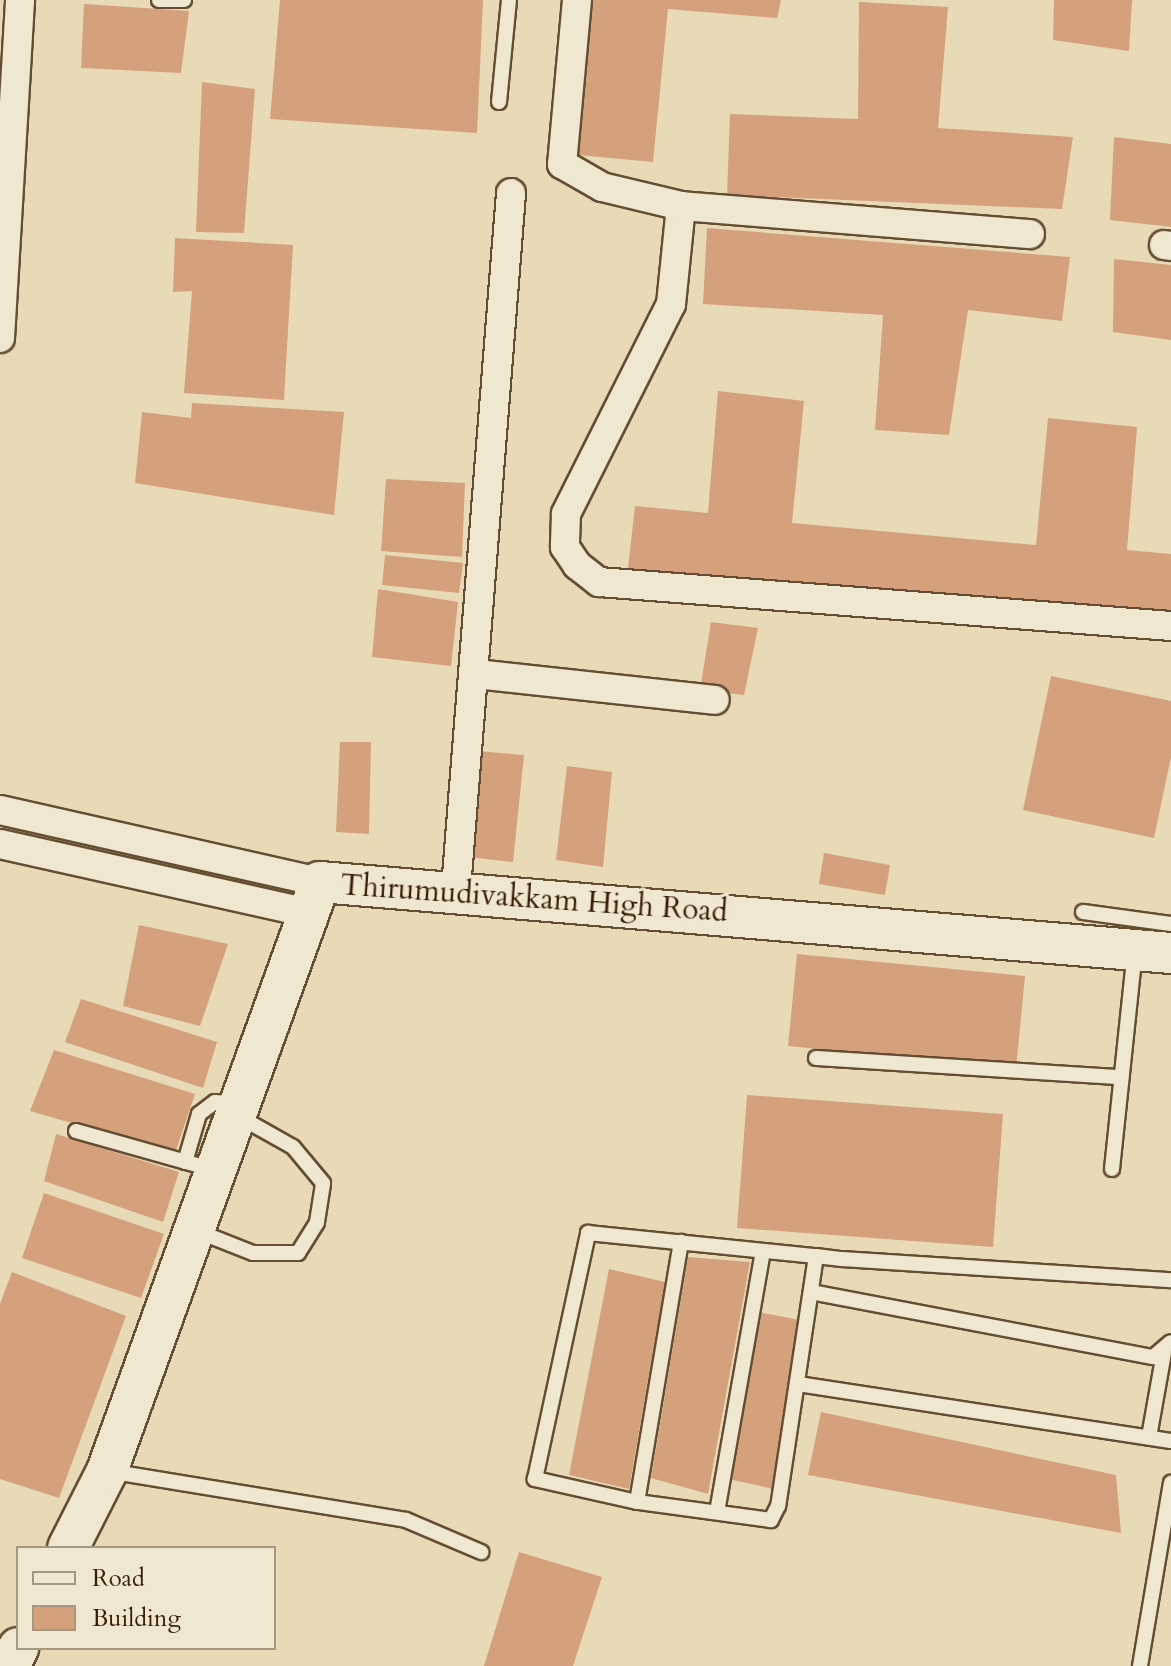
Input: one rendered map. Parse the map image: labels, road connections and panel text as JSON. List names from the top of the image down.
{
  "streets": {
    "main road": ["Thirumudivakkam High Road"]
  },
  "legend": ["Road", "Building"]
}
